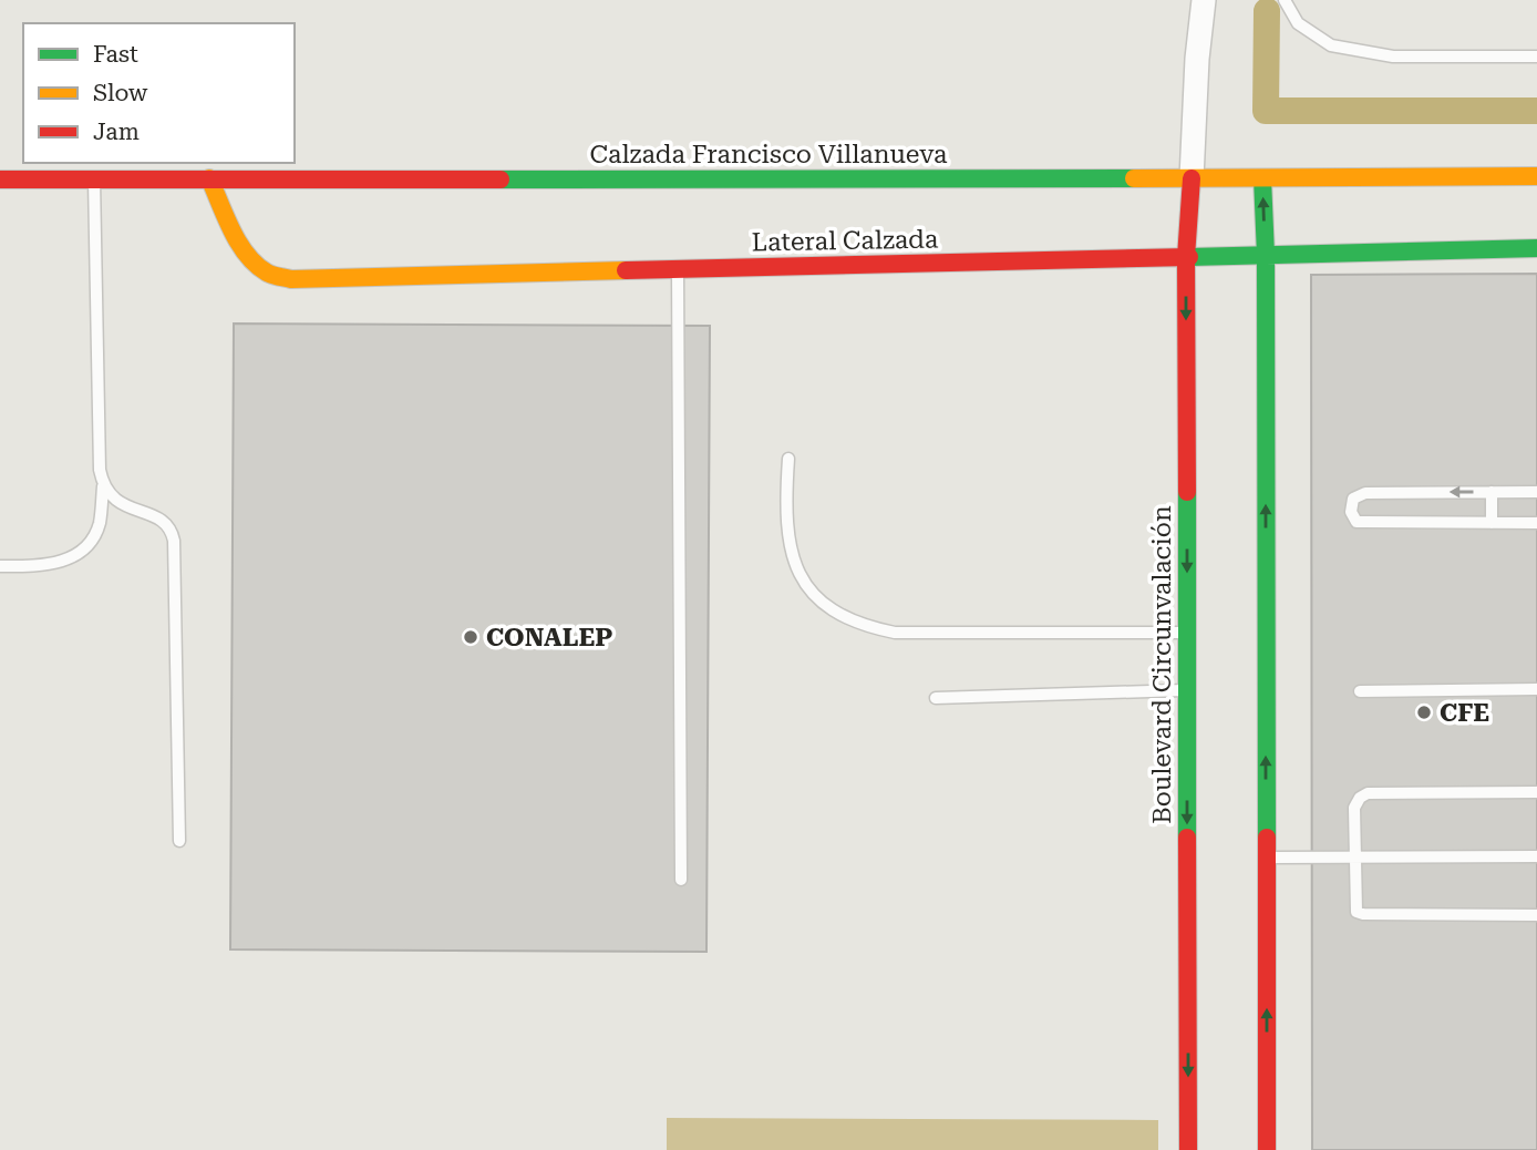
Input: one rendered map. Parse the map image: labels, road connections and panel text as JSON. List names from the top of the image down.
{
  "streets": {
    "street": ["Calzada Francisco Villanueva", "Lateral Calzada", "Boulevard Circunvalación"]
  },
  "crossings": [
    ["Calzada Francisco Villanueva", "Lateral Calzada"],
    ["Calzada Francisco Villanueva", "Boulevard Circunvalación"],
    ["Lateral Calzada", "Boulevard Circunvalación"]
  ],
  "places": ["CONALEP", "CFE"],
  "legend": ["Fast", "Slow", "Jam"]
}
